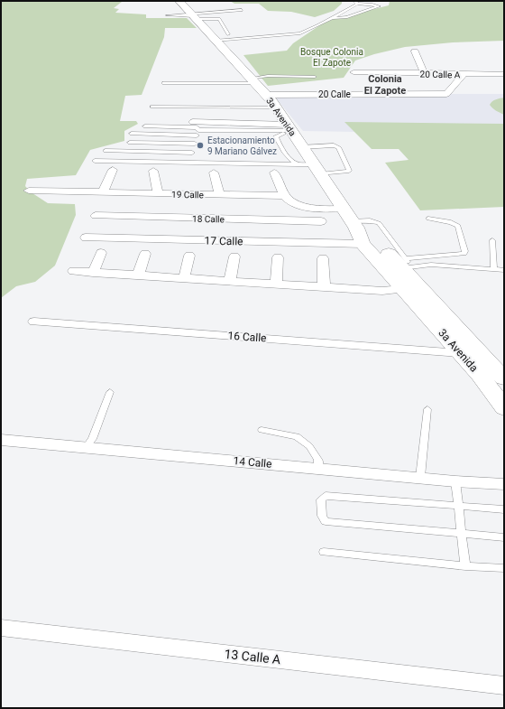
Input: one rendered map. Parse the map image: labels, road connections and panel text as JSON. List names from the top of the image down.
{
  "streets": {
    "street": [
      "20 Calle A",
      "20 Calle",
      "3a Avenida",
      "19 Calle",
      "18 Calle",
      "17 Calle",
      "16 Calle",
      "14 Calle",
      "13 Calle A"
    ]
  },
  "crossings": [
    ["20 Calle A", "20 Calle"],
    ["20 Calle", "3a Avenida"],
    ["3a Avenida", "19 Calle"],
    ["3a Avenida", "17 Calle"],
    ["3a Avenida", "16 Calle"]
  ],
  "districts": ["Colonia El Zapote"],
  "parks": ["Bosque Colonia El Zapote"],
  "places": ["Estacionamiento 9 Mariano Gálvez"]
}
